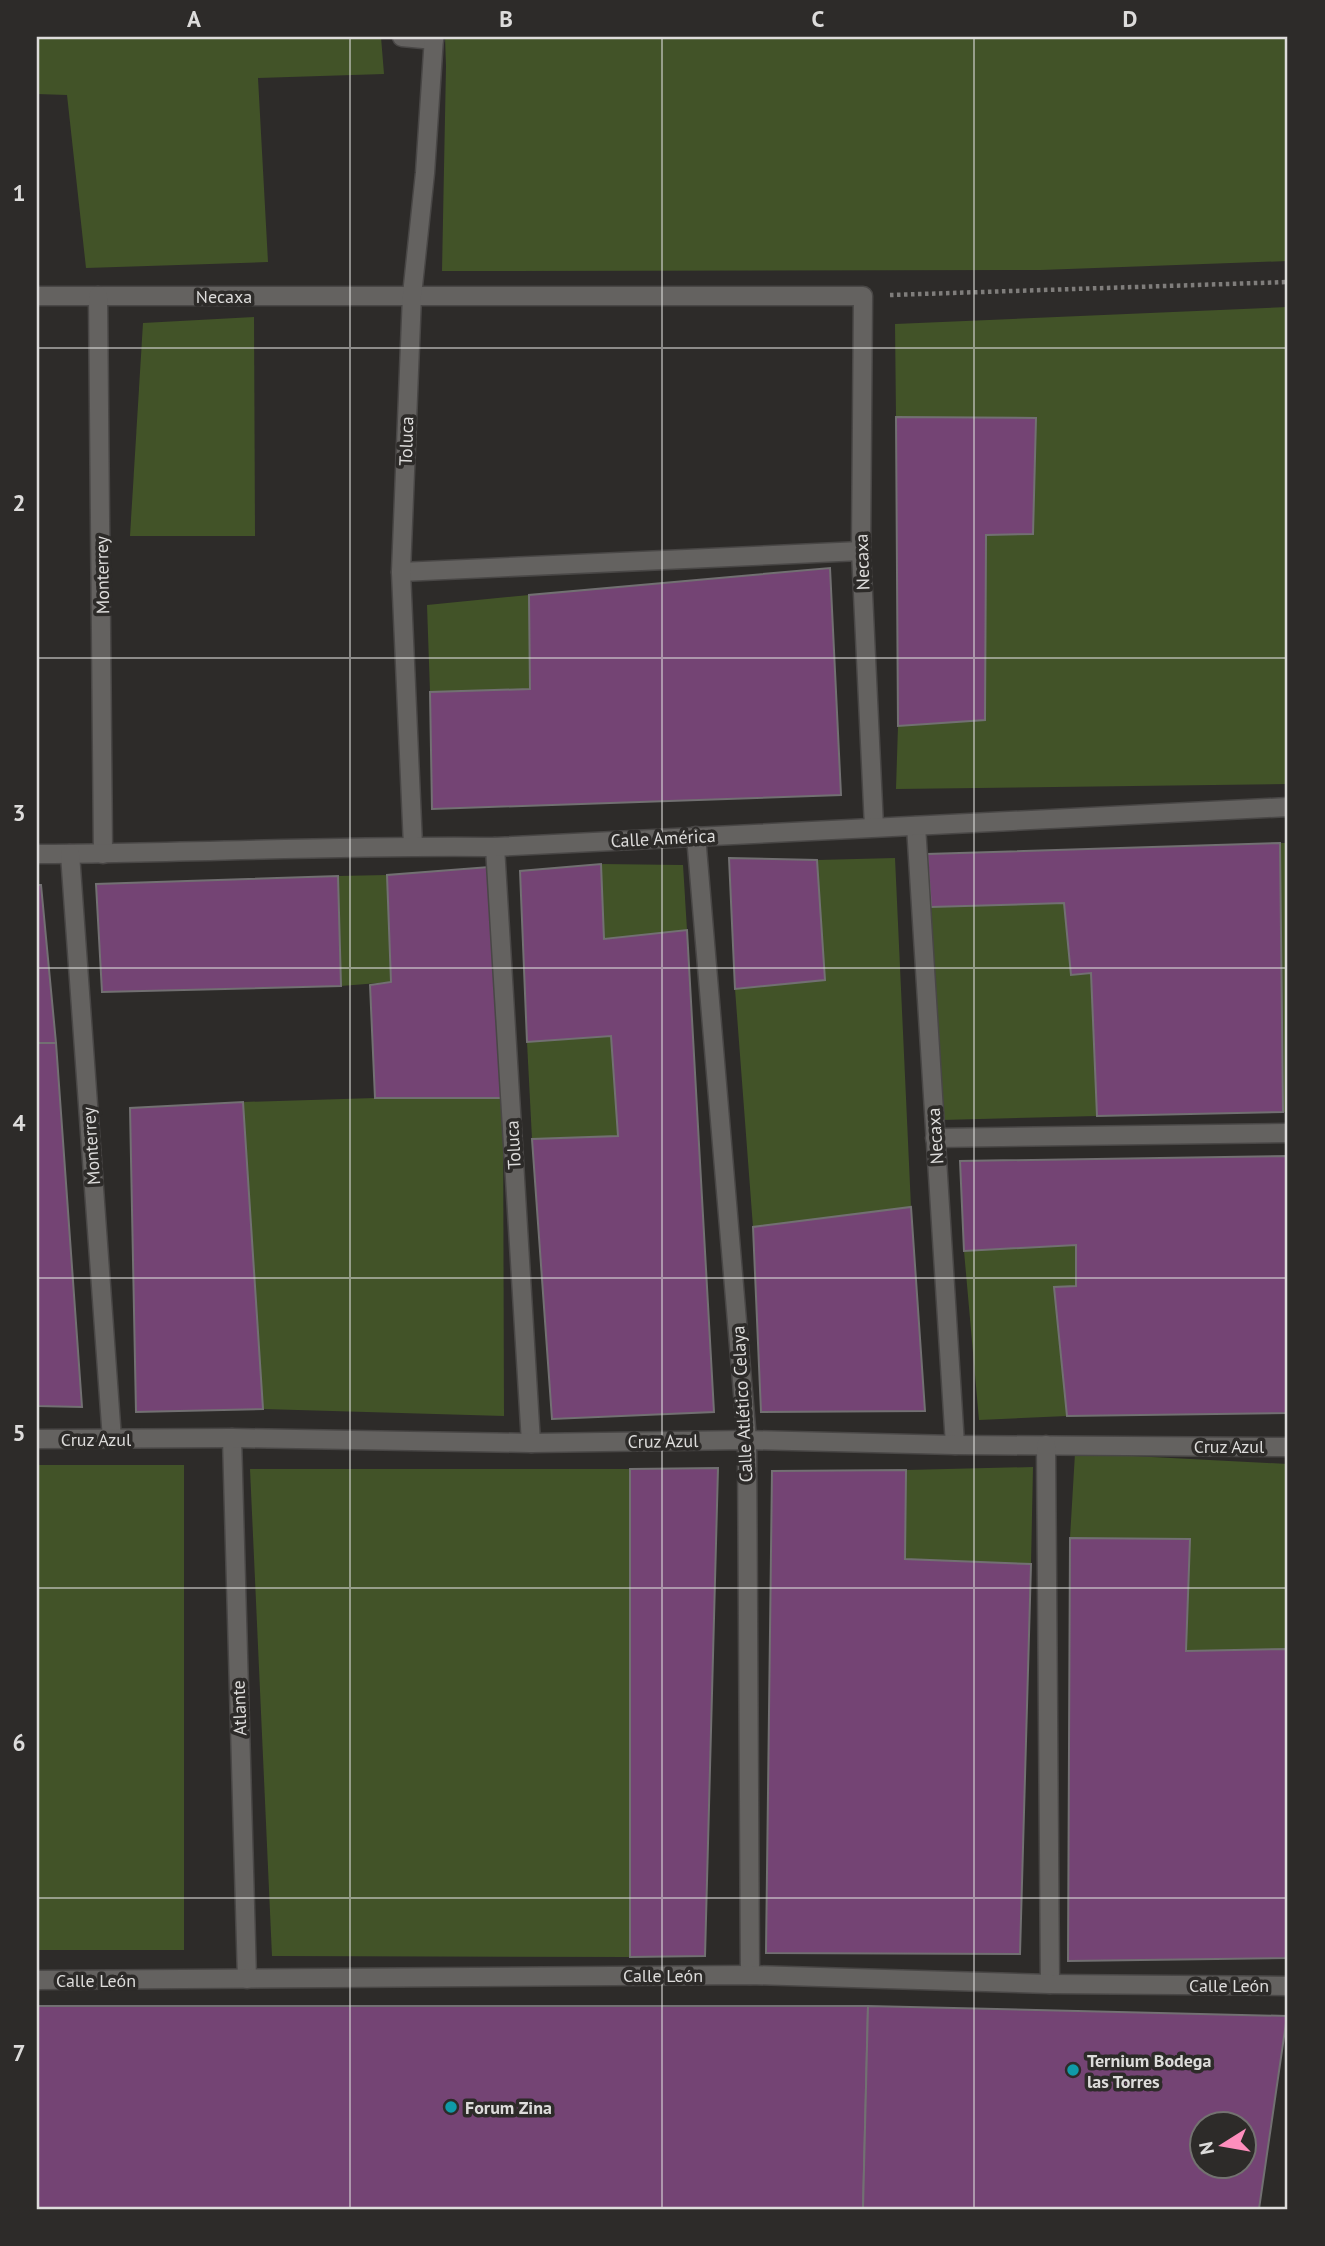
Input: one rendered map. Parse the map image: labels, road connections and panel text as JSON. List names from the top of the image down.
{
  "streets": {
    "street": [
      "Necaxa",
      "Toluca",
      "Monterrey",
      "Calle América",
      "Calle Atlético Celaya",
      "Cruz Azul",
      "Atlante",
      "Calle León"
    ]
  },
  "crossings": [
    ["Necaxa", "Toluca"],
    ["Necaxa", "Monterrey"],
    ["Necaxa", "Calle América"],
    ["Necaxa", "Cruz Azul"],
    ["Toluca", "Calle América"],
    ["Toluca", "Cruz Azul"],
    ["Monterrey", "Calle América"],
    ["Monterrey", "Cruz Azul"],
    ["Calle América", "Calle Atlético Celaya"],
    ["Calle Atlético Celaya", "Cruz Azul"],
    ["Calle Atlético Celaya", "Calle León"],
    ["Cruz Azul", "Atlante"],
    ["Atlante", "Calle León"]
  ],
  "places": ["Ternium Bodega las Torres", "Forum Zina"],
  "north": "left",
  "grid": {
    "columns": [
      "A",
      "B",
      "C",
      "D"
    ],
    "rows": [
      "1",
      "2",
      "3",
      "4",
      "5",
      "6",
      "7"
    ]
  }
}
